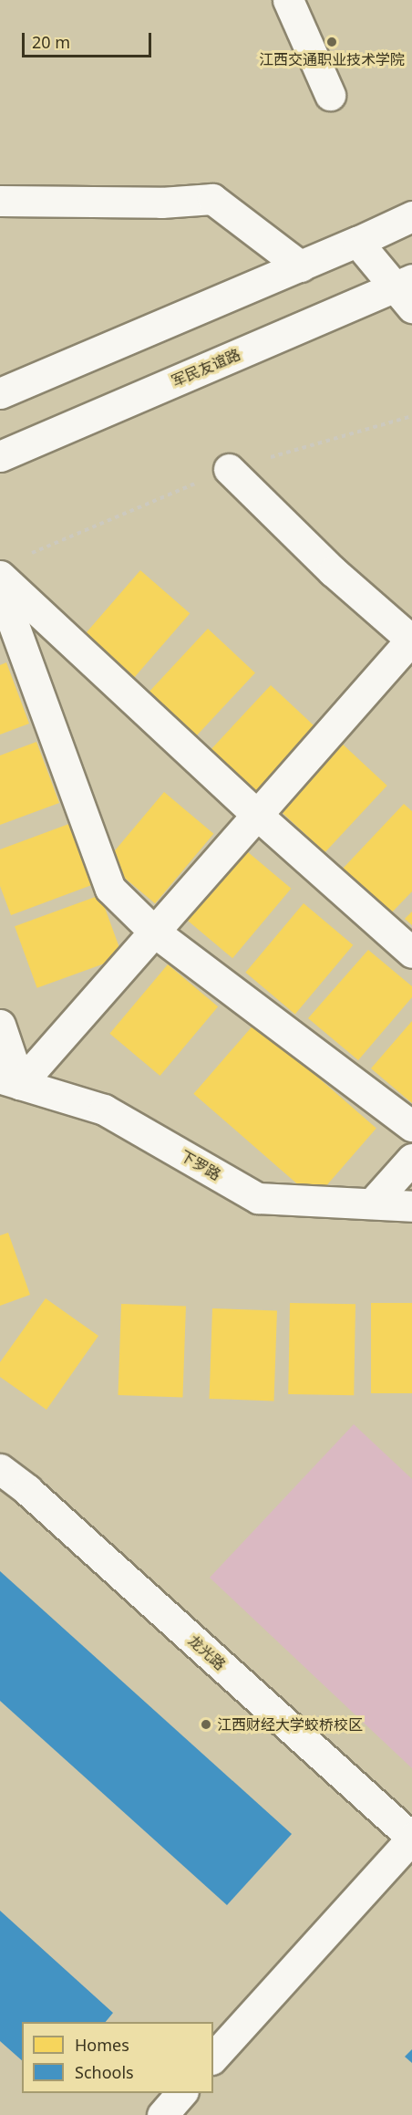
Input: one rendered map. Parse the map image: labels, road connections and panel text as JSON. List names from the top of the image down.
{
  "streets": {
    "street": ["军民友谊路", "下罗路", "龙光路"]
  },
  "places": ["江西交通职业技术学院", "江西财经大学蛟桥校区"],
  "legend": ["Homes", "Schools"],
  "scale_bar": "20 m"
}
